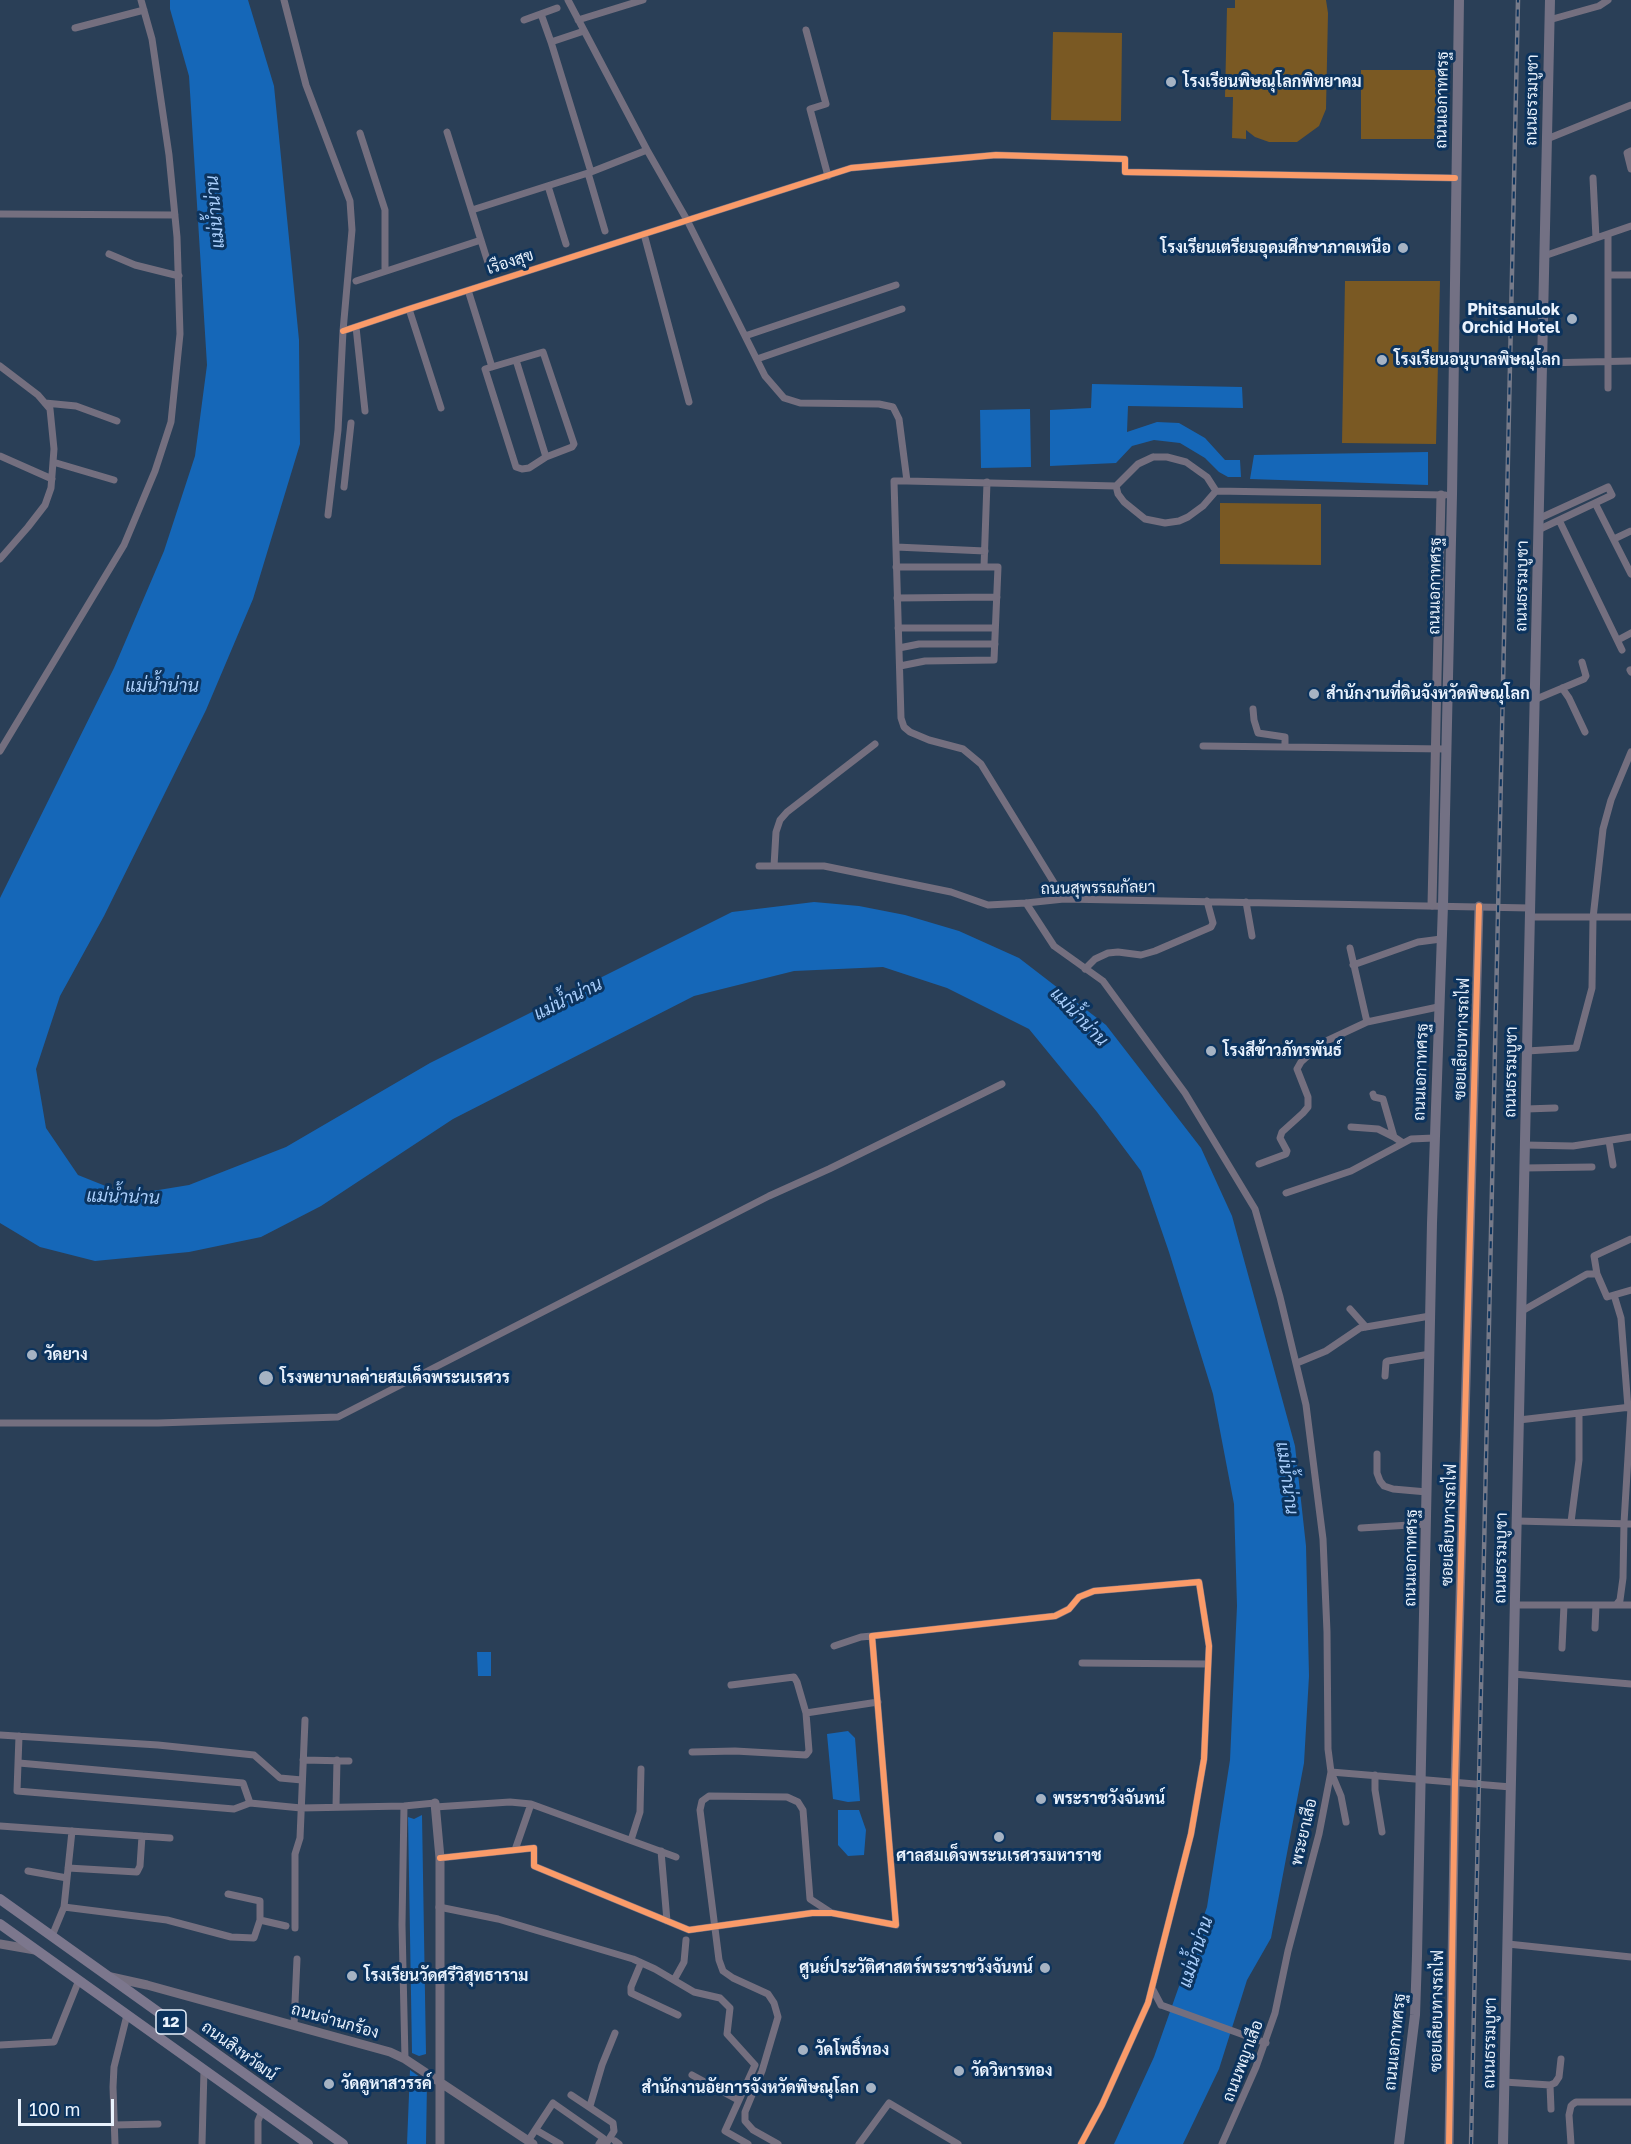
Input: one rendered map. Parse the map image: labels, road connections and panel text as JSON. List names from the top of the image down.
{
  "streets": {
    "main road": [
      "ถนนเอกาทศรฐ",
      "ถนนธรรมบูชา",
      "12",
      "ถนนสิงหวัฒน์"
    ],
    "street": [
      "เรืองสุข",
      "ถนนสุพรรณกัลยา",
      "ซอยเลียบทางรถไฟ",
      "พระยาเสือ",
      "ถนนจ่านกร้อง",
      "ถนนพญาเสือ"
    ]
  },
  "crossings": [
    ["ถนนเอกาทศรฐ", "เรืองสุข"],
    ["ถนนเอกาทศรฐ", "ถนนสุพรรณกัลยา"],
    ["ถนนธรรมบูชา", "ถนนสุพรรณกัลยา"],
    ["ถนนสุพรรณกัลยา", "ซอยเลียบทางรถไฟ"],
    ["พระยาเสือ", "ถนนพญาเสือ"],
    ["ถนนจ่านกร้อง", "ถนนสิงหวัฒน์"]
  ],
  "water": ["แม่น้ำน่าน"],
  "places": [
    "โรงเรียนพิษณุโลกพิทยาคม",
    "โรงเรียนเตรียมอุดมศึกษาภาคเหนือ",
    "Phitsanulok Orchid Hotel",
    "โรงเรียนอนุบาลพิษณุโลก",
    "สำนักงานที่ดินจังหวัดพิษณุโลก",
    "โรงสีข้าวภัทรพันธ์",
    "วัดยาง",
    "โรงพยาบาลค่ายสมเด็จพระนเรศวร",
    "พระราชวังจันทน์",
    "ศาลสมเด็จพระนเรศวรมหาราช",
    "ศูนย์ประวัติศาสตร์พระราชวังจันทน์",
    "โรงเรียนวัดศรีวิสุทธาราม",
    "วัดโพธิ์ทอง",
    "วัดวิหารทอง",
    "วัดคูหาสวรรค์",
    "สำนักงานอัยการจังหวัดพิษณุโลก"
  ],
  "scale_bar": "100 m"
}
